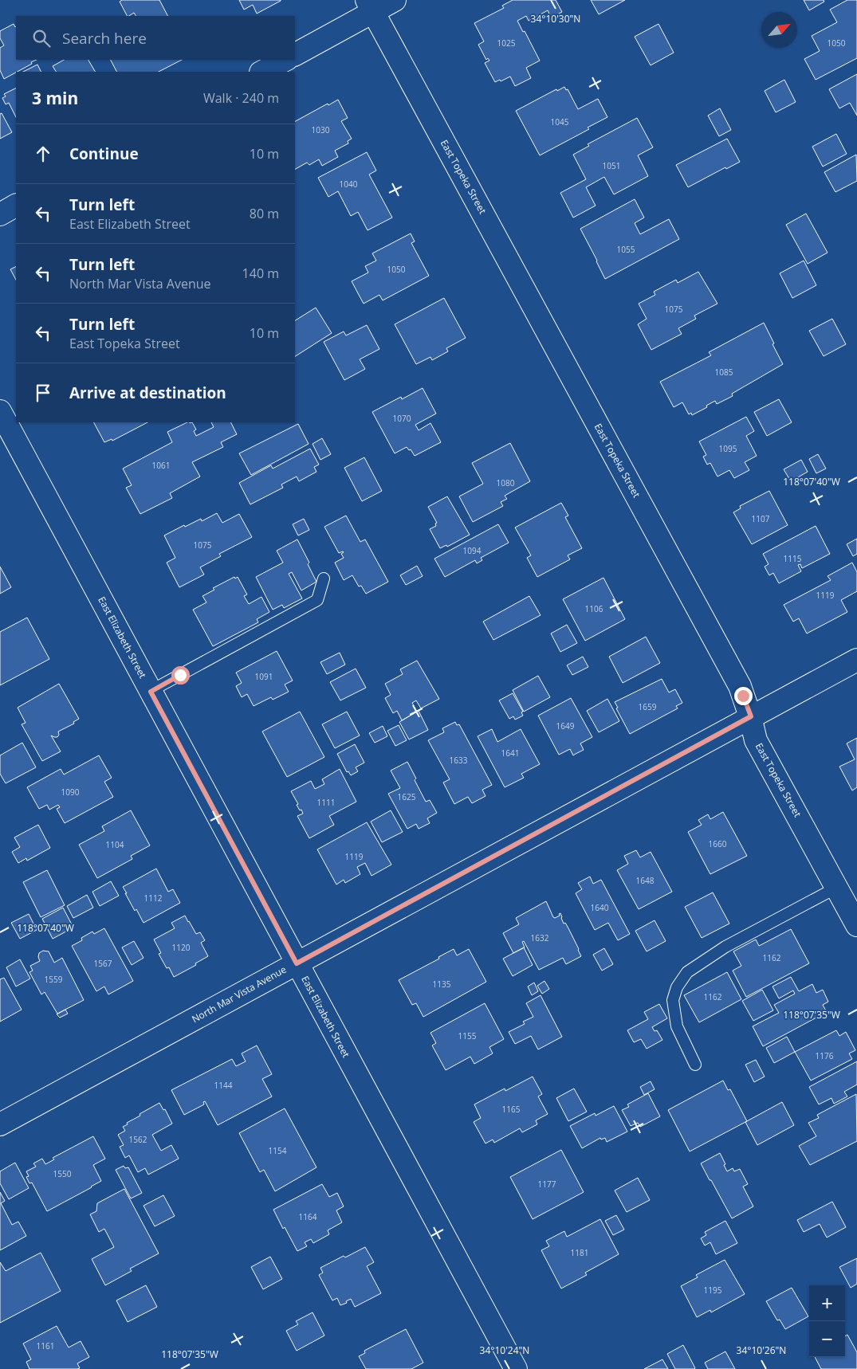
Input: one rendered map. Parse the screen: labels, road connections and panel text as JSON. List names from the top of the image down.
{
  "streets": {
    "street": ["East Topeka Street", "East Elizabeth Street", "North Mar Vista Avenue"]
  },
  "crossings": [
    ["East Topeka Street", "North Mar Vista Avenue"],
    ["East Elizabeth Street", "North Mar Vista Avenue"]
  ],
  "house_numbers": [
    "1025",
    "1050",
    "1045",
    "1030",
    "1051",
    "1040",
    "1055",
    "1050",
    "1075",
    "1085",
    "1070",
    "1095",
    "1061",
    "1080",
    "1107",
    "1075",
    "1094",
    "1115",
    "1119",
    "1106",
    "1091",
    "1659",
    "1649",
    "1641",
    "1633",
    "1090",
    "1625",
    "1111",
    "1660",
    "1104",
    "1119",
    "1648",
    "1112",
    "1640",
    "1632",
    "1120",
    "1162",
    "1567",
    "1559",
    "1135",
    "1162",
    "1155",
    "1176",
    "1144",
    "1165",
    "1562",
    "1154",
    "1550",
    "1177",
    "1164",
    "1181",
    "1195",
    "1161"
  ],
  "north": "top right",
  "page": {
    "search": "Search here",
    "heading": ["3 min", "Walk · 240 m"],
    "list": [
      ["Continue", "10 m"],
      ["Turn left", "East Elizabeth Street", "80 m"],
      ["Turn left", "North Mar Vista Avenue", "140 m"],
      ["Turn left", "East Topeka Street", "10 m"],
      "Arrive at destination"
    ],
    "map_buttons": ["+", "−"]
  },
  "coordinates": [
    "34°10'30\"N",
    "118°07'40\"W",
    "118°07'35\"W",
    "34°10'24\"N",
    "34°10'26\"N"
  ]
}
